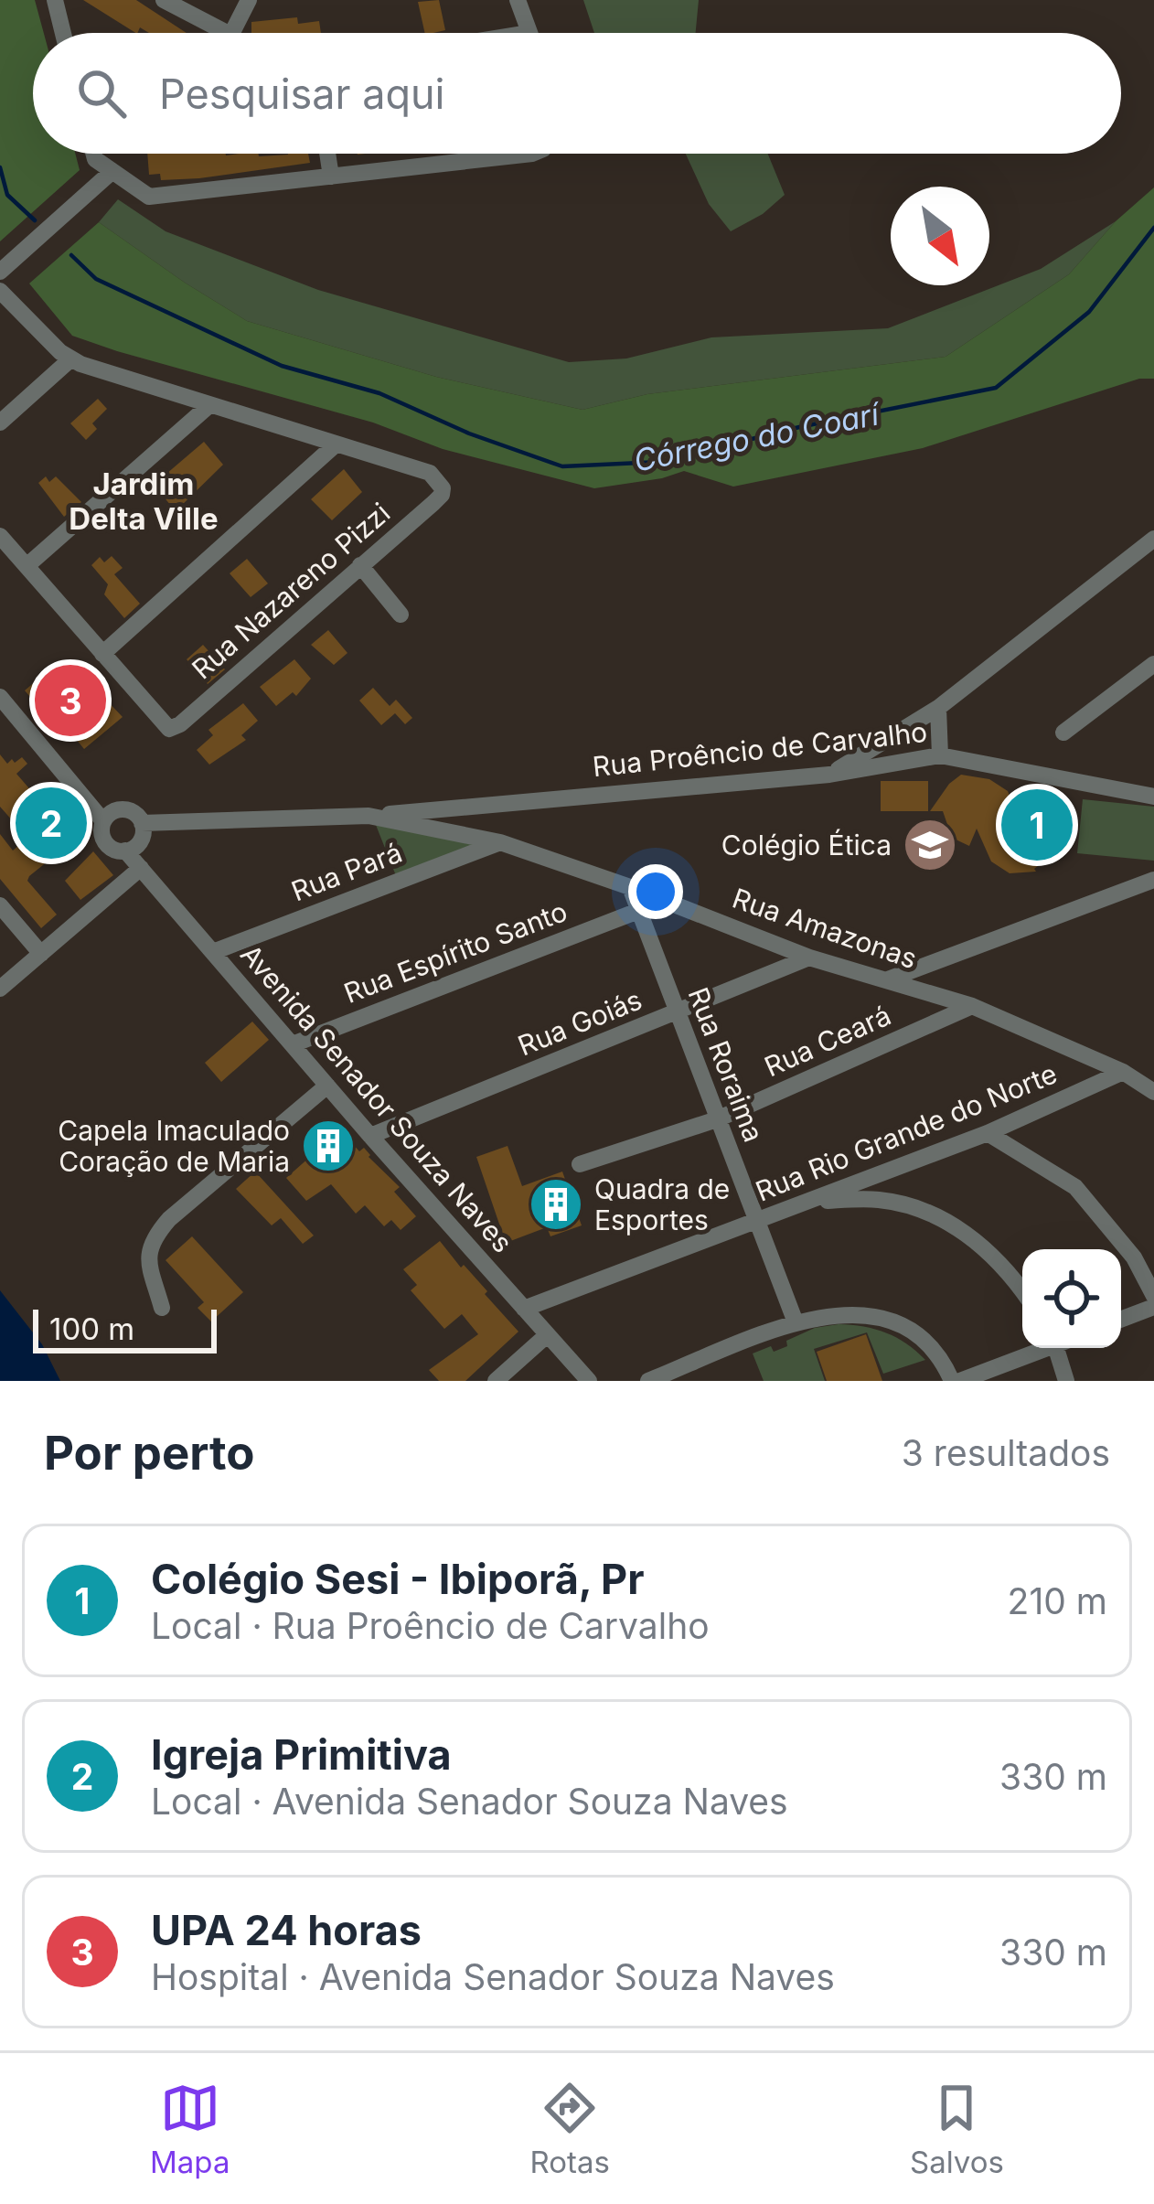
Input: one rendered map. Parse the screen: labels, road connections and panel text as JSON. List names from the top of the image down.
{
  "streets": {
    "street": [
      "Rua Nazareno Pizzi",
      "Rua Proêncio de Carvalho",
      "Rua Pará",
      "Rua Amazonas",
      "Rua Espírito Santo",
      "Rua Goiás",
      "Rua Ceará",
      "Rua Roraima",
      "Avenida Senador Souza Naves",
      "Rua Rio Grande do Norte"
    ]
  },
  "crossings": [
    ["Rua Proêncio de Carvalho", "Rua Amazonas"],
    ["Rua Pará", "Rua Amazonas"],
    ["Rua Pará", "Avenida Senador Souza Naves"],
    ["Rua Amazonas", "Rua Goiás"],
    ["Rua Amazonas", "Rua Ceará"],
    ["Rua Amazonas", "Rua Roraima"],
    ["Rua Amazonas", "Avenida Senador Souza Naves"],
    ["Rua Amazonas", "Rua Rio Grande do Norte"],
    ["Rua Espírito Santo", "Rua Roraima"],
    ["Rua Espírito Santo", "Avenida Senador Souza Naves"],
    ["Rua Goiás", "Rua Roraima"],
    ["Rua Goiás", "Avenida Senador Souza Naves"],
    ["Rua Ceará", "Rua Roraima"],
    ["Rua Roraima", "Rua Rio Grande do Norte"],
    ["Avenida Senador Souza Naves", "Rua Rio Grande do Norte"]
  ],
  "districts": ["Jardim Delta Ville"],
  "water": ["Córrego do Coarí"],
  "places": {
    "school or university": ["Colégio Ética"],
    "building": ["Capela Imaculado Coração de Maria", "Quadra de Esportes"]
  },
  "scale_bar": "100 m",
  "north": "bottom right",
  "page": {
    "search": "Pesquisar aqui",
    "pins": ["3", "2", "1"],
    "scale": "100 m",
    "heading": ["Por perto", "3 resultados"],
    "list": [
      {
        "mark": "1",
        "name": "Colégio Sesi - Ibiporã, Pr",
        "note": "Local · Rua Proêncio de Carvalho",
        "value": "210 m"
      },
      {
        "mark": "2",
        "name": "Igreja Primitiva",
        "note": "Local · Avenida Senador Souza Naves",
        "value": "330 m"
      },
      {
        "mark": "3",
        "name": "UPA 24 horas",
        "note": "Hospital · Avenida Senador Souza Naves",
        "value": "330 m"
      }
    ],
    "nav": ["Mapa", "Rotas", "Salvos"]
  }
}
